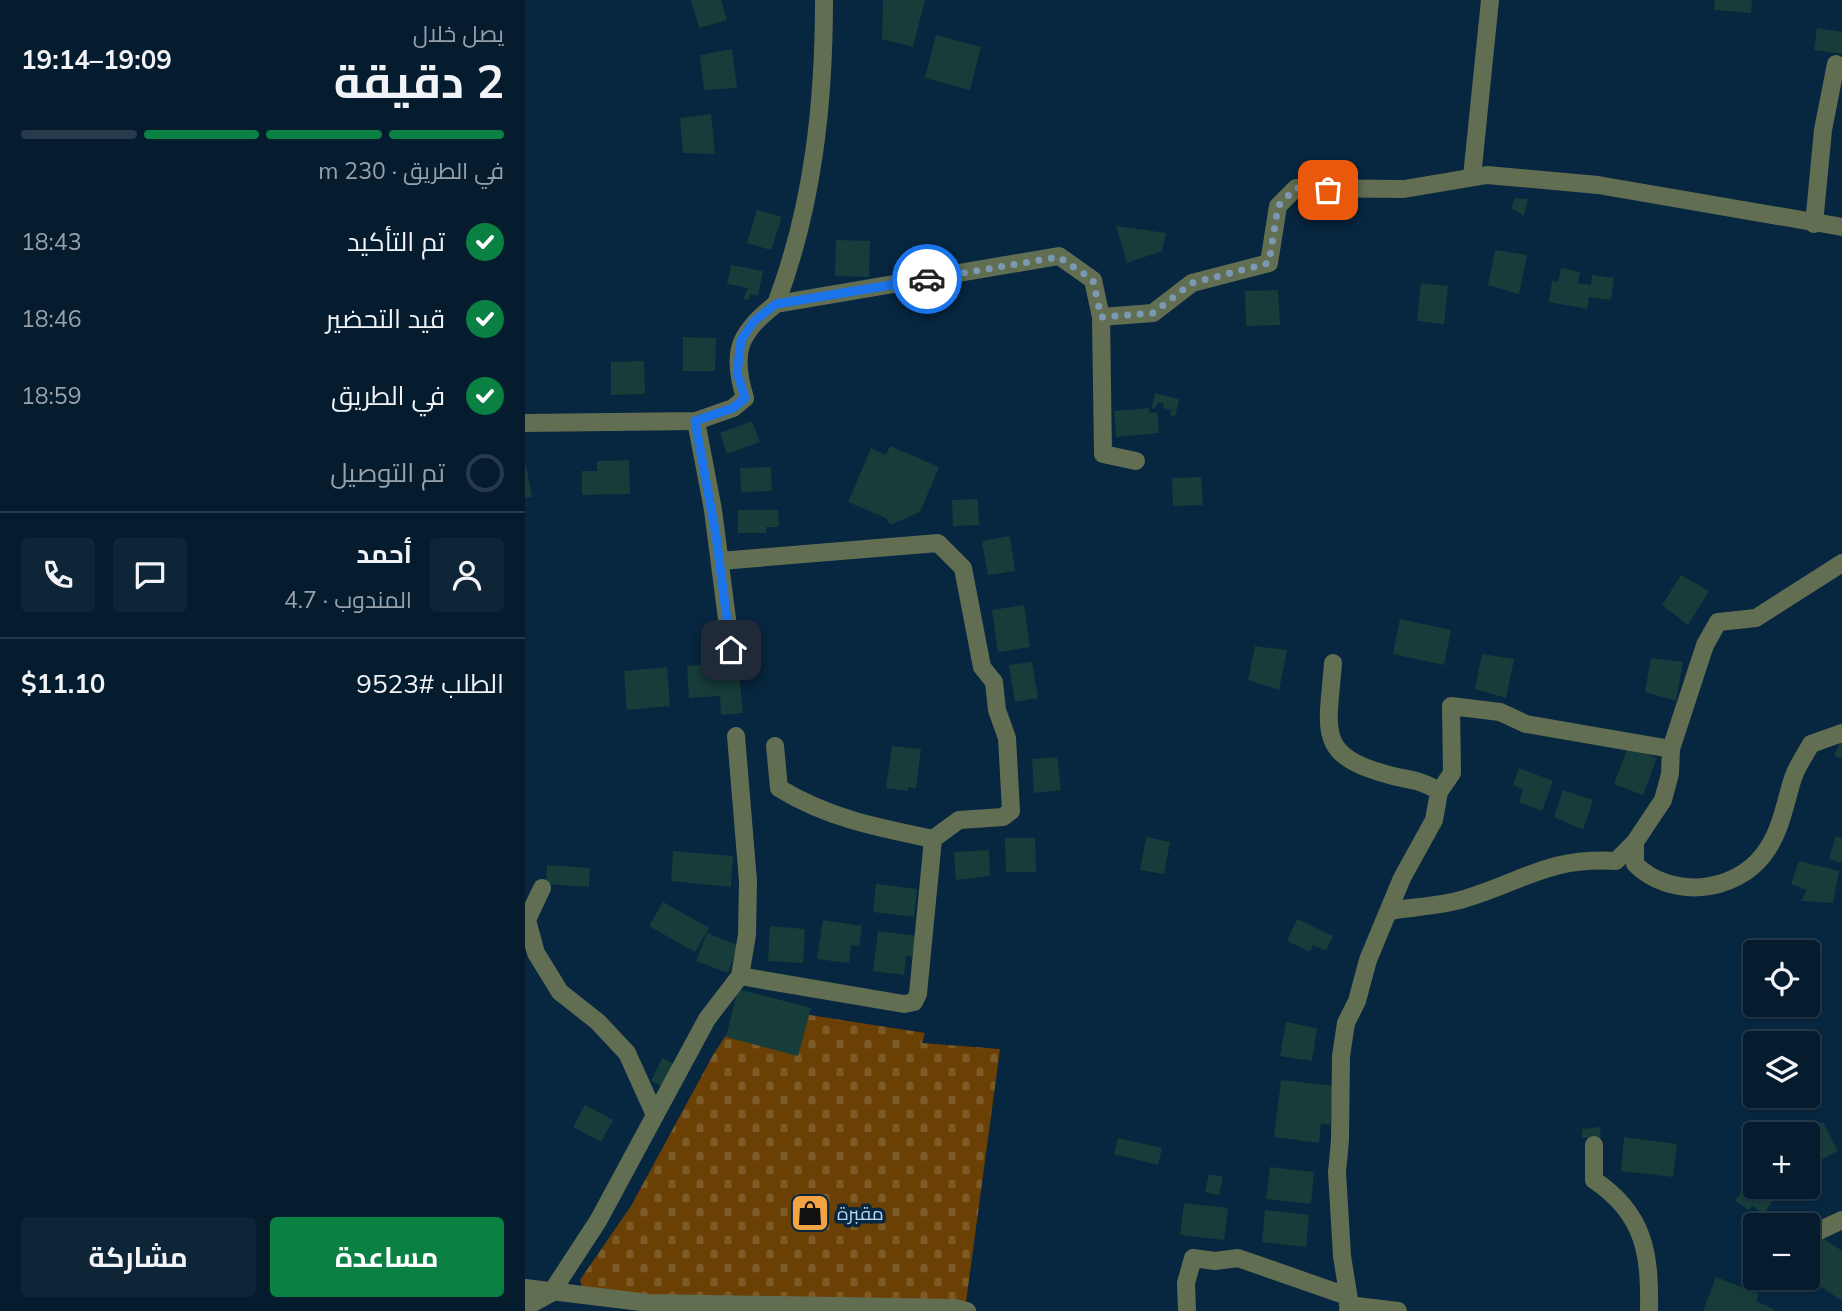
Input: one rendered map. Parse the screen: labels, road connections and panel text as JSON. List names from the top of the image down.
{
  "places": {
    "shop": ["مقبرة"]
  },
  "page": {
    "heading": ["2 دقيقة", "يصل خلال", "19:09–19:14"],
    "panel": [
      "أحمد",
      "المندوب · 4.7",
      "الطلب #9523",
      "$11.10"
    ],
    "bar": "في الطريق · 230 m",
    "list": [
      ["تم التأكيد", "18:43"],
      ["قيد التحضير", "18:46"],
      ["في الطريق", "18:59"],
      "تم التوصيل"
    ],
    "map_buttons": ["+", "−"],
    "buttons": ["مساعدة", "مشاركة"]
  }
}
